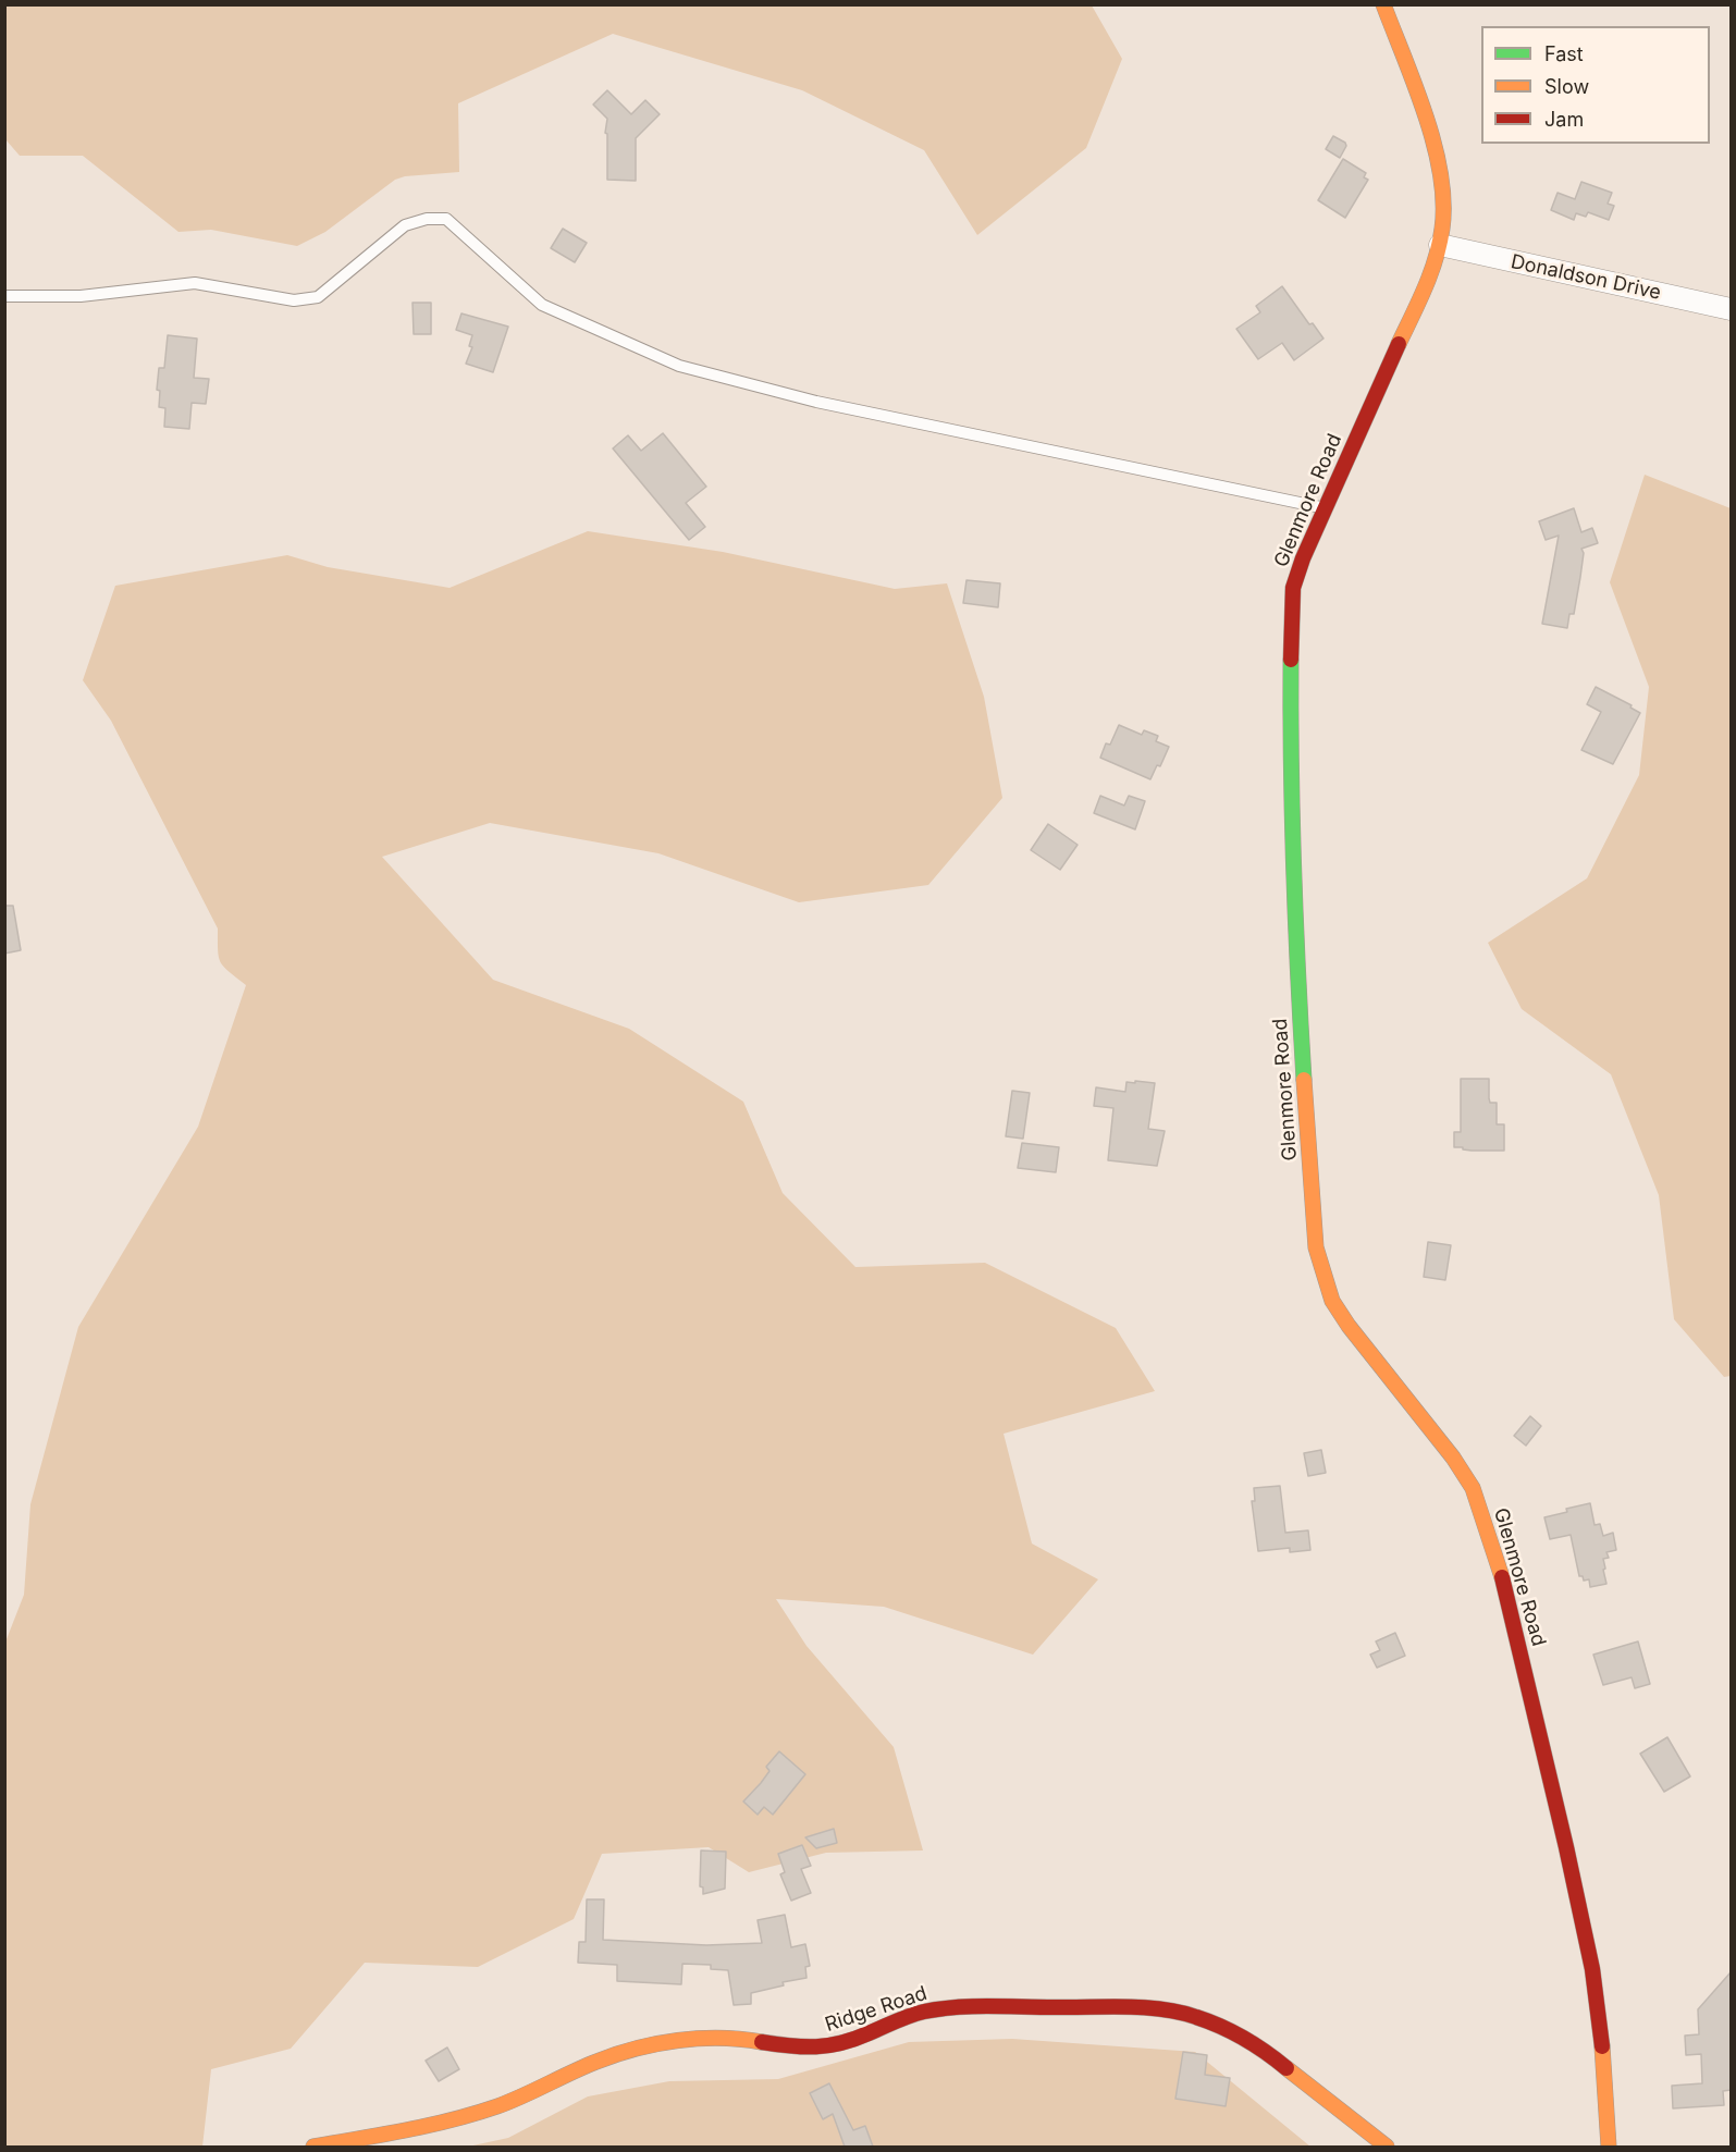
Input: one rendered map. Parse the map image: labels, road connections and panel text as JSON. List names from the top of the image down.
{
  "streets": {
    "street": ["Donaldson Drive", "Glenmore Road", "Ridge Road"]
  },
  "crossings": [
    ["Donaldson Drive", "Glenmore Road"]
  ],
  "legend": ["Fast", "Slow", "Jam"]
}
